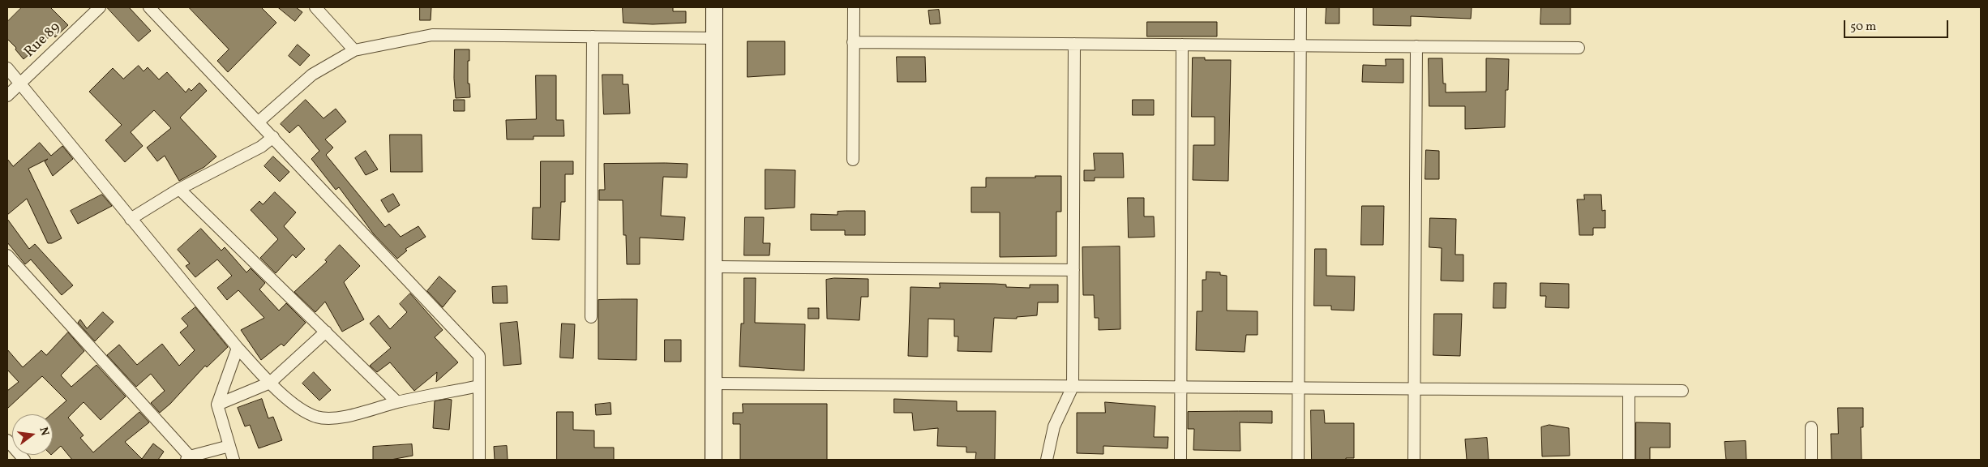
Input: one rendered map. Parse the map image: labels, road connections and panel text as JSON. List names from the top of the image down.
{
  "streets": {
    "street": ["Rue 89"]
  },
  "scale_bar": "50 m",
  "north": "right"
}
